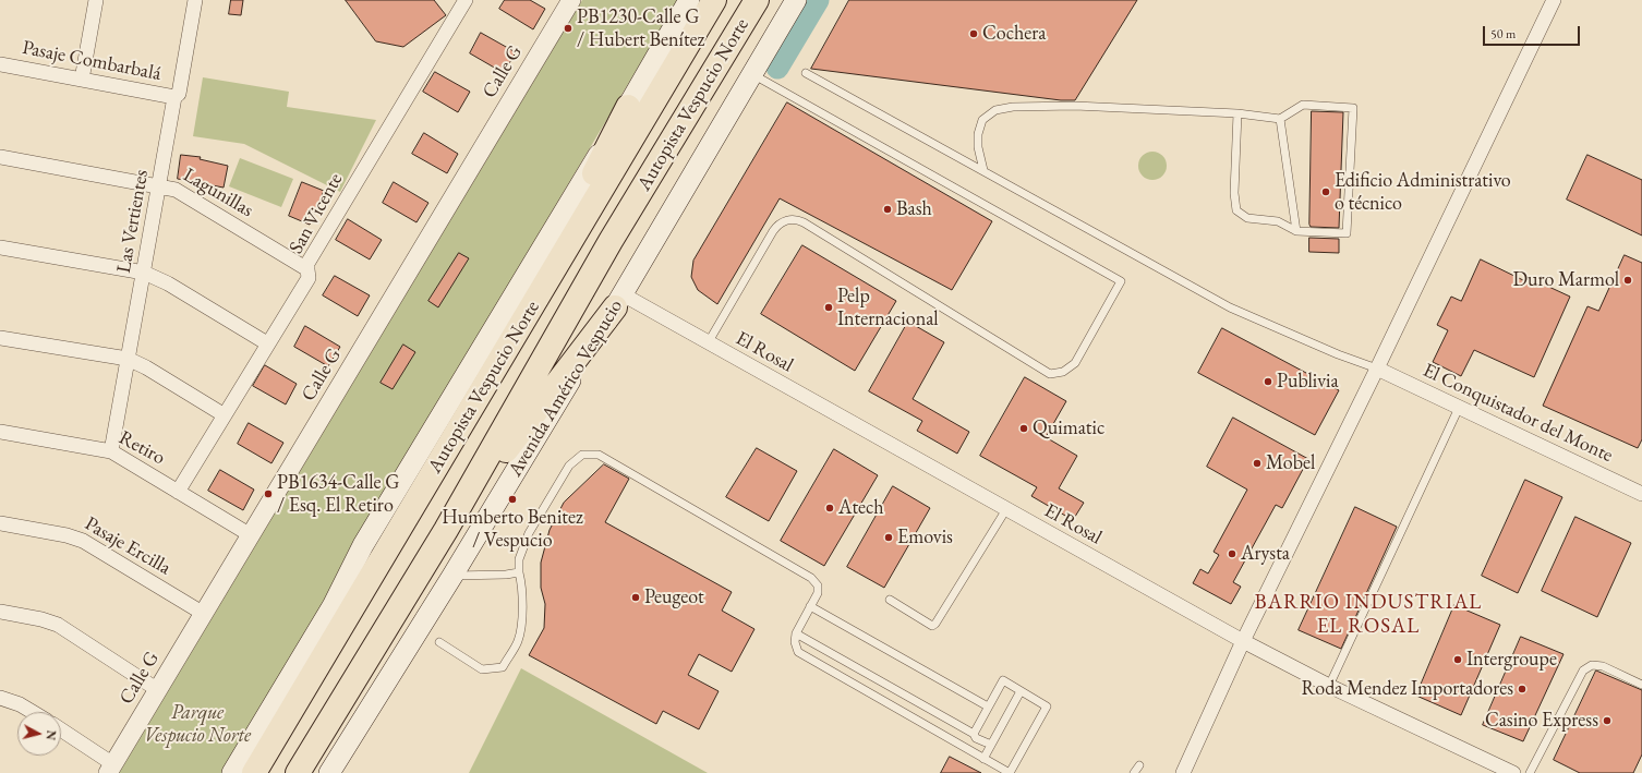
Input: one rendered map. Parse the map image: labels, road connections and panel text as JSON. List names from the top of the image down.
{
  "streets": {
    "highway": ["Autopista Vespucio Norte"],
    "main road": ["Avenida Américo Vespucio"],
    "street": [
      "Pasaje Combarbalá",
      "Calle G",
      "Lagunillas",
      "San Vicente",
      "Las Vertientes",
      "El Rosal",
      "El Conquistador del Monte",
      "Retiro",
      "Pasaje Ercilla"
    ]
  },
  "crossings": [
    ["Pasaje Combarbalá", "Las Vertientes"],
    ["Calle G", "Retiro"],
    ["Calle G", "Pasaje Ercilla"],
    ["Lagunillas", "San Vicente"],
    ["Lagunillas", "Las Vertientes"],
    ["San Vicente", "Retiro"],
    ["Las Vertientes", "Retiro"],
    ["El Rosal", "Avenida Américo Vespucio"]
  ],
  "districts": ["BARRIO INDUSTRIAL EL ROSAL"],
  "parks": ["Parque Vespucio Norte"],
  "places": [
    "PB1230-Calle G / Hubert Benítez",
    "Cochera",
    "Edificio Administrativo o técnico",
    "Bash",
    "Duro Marmol",
    "Pelp Internacional",
    "Publivia",
    "Quimatic",
    "Mobel",
    "PB1634-Calle G / Esq. El Retiro",
    "Humberto Benitez / Vespucio",
    "Atech",
    "Emovis",
    "Arysta",
    "Peugeot",
    "Intergroupe",
    "Roda Mendez Importadores",
    "Casino Express"
  ],
  "scale_bar": "50 m",
  "north": "right"
}
